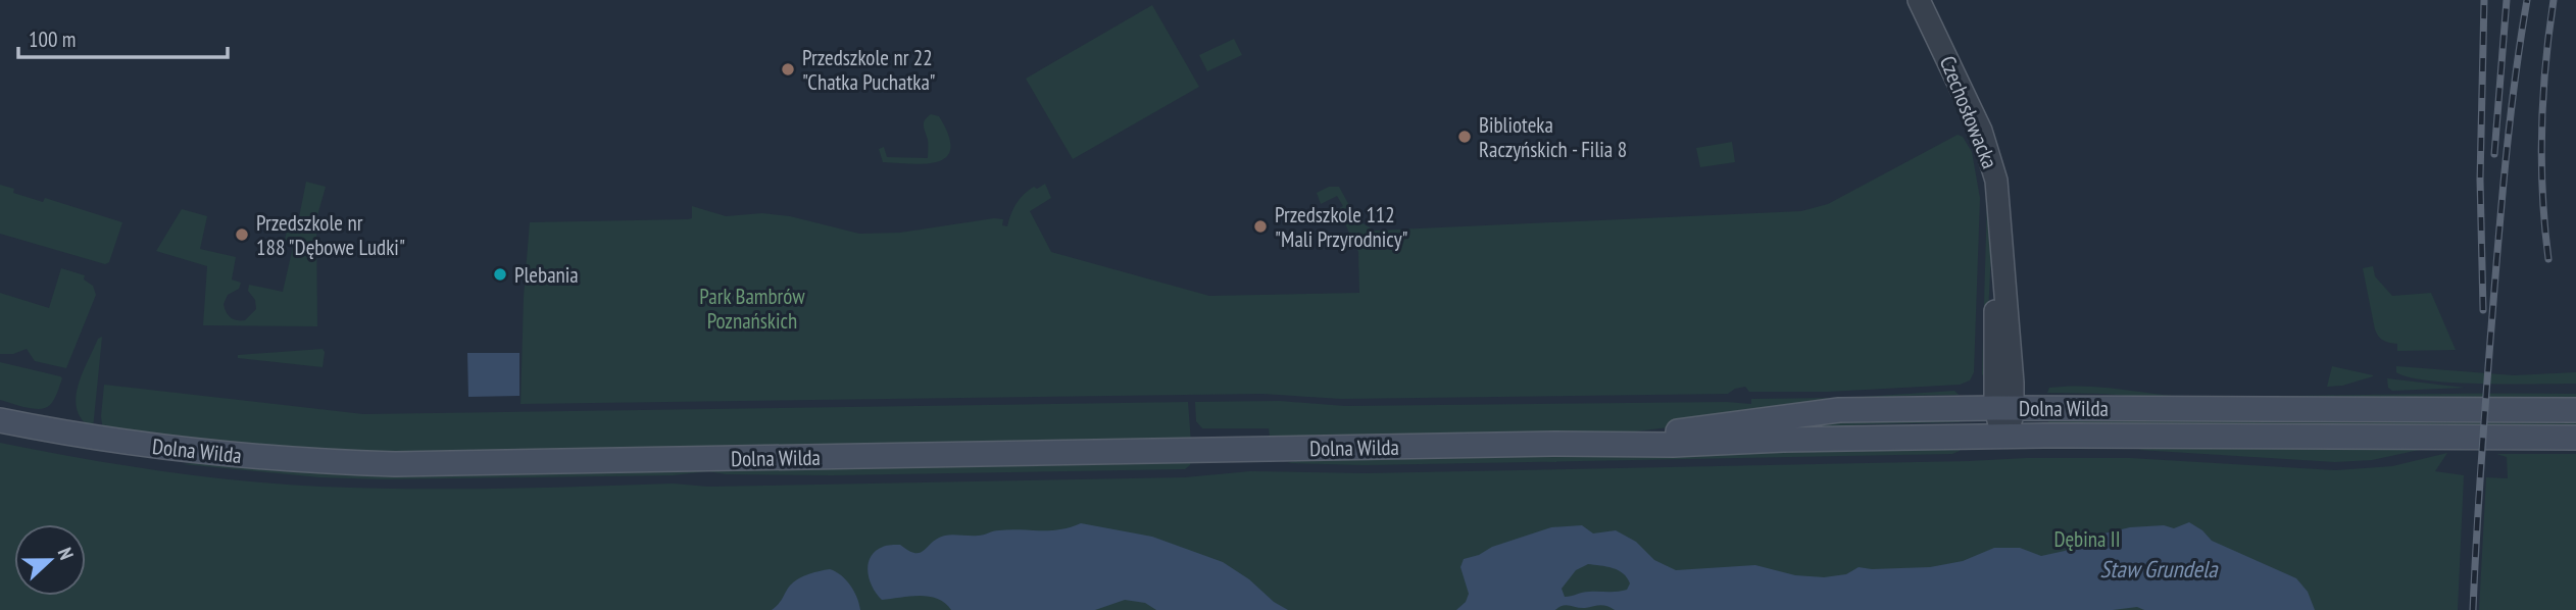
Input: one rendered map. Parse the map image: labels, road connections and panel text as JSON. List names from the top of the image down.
{
  "streets": {
    "main road": ["Dolna Wilda"],
    "street": ["Czechosłowacka"]
  },
  "crossings": [
    ["Czechosłowacka", "Dolna Wilda"]
  ],
  "water": ["Staw Grundela"],
  "parks": ["Park Bambrów Poznańskich", "Dębina II"],
  "places": [
    "Przedszkole nr 22 \"Chatka Puchatka\"",
    "Biblioteka Raczyńskich - Filia 8",
    "Przedszkole 112 \"Mali Przyrodnicy\"",
    "Przedszkole nr 188 \"Dębowe Ludki\"",
    "Plebania"
  ],
  "scale_bar": "100 m",
  "north": "right"
}
